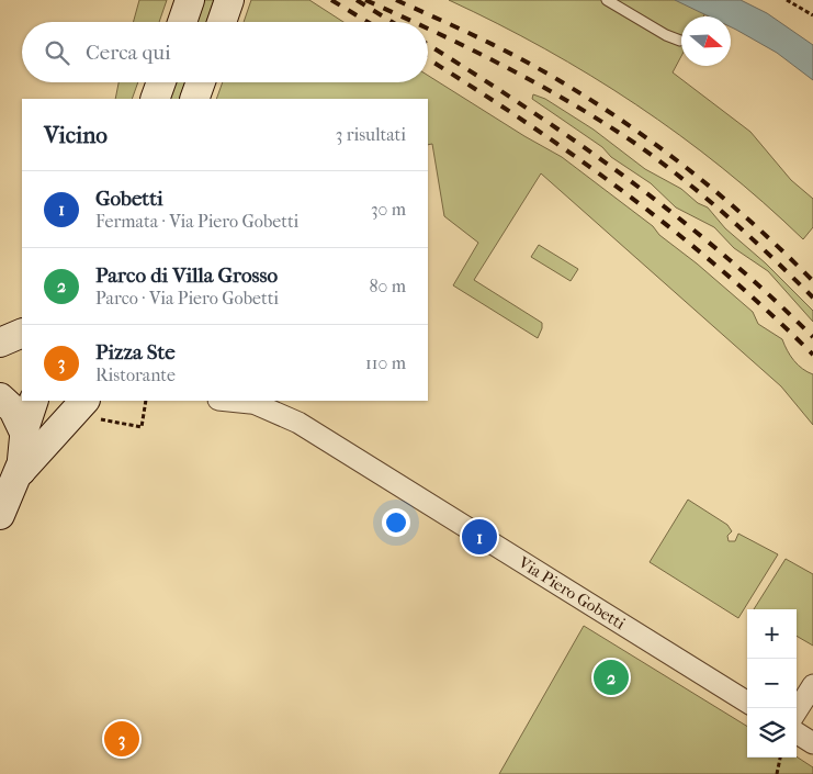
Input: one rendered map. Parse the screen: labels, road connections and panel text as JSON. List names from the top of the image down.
{
  "streets": {
    "street": ["Via Piero Gobetti"]
  },
  "north": "right",
  "page": {
    "search": "Cerca qui",
    "heading": ["Vicino", "3 risultati"],
    "list": [
      {
        "mark": "1",
        "name": "Gobetti",
        "note": "Fermata · Via Piero Gobetti",
        "value": "30 m"
      },
      {
        "mark": "2",
        "name": "Parco di Villa Grosso",
        "note": "Parco · Via Piero Gobetti",
        "value": "80 m"
      },
      {
        "mark": "3",
        "name": "Pizza Ste",
        "note": "Ristorante",
        "value": "110 m"
      }
    ],
    "pins": ["1", "2", "3"],
    "map_buttons": ["+", "−"]
  }
}
